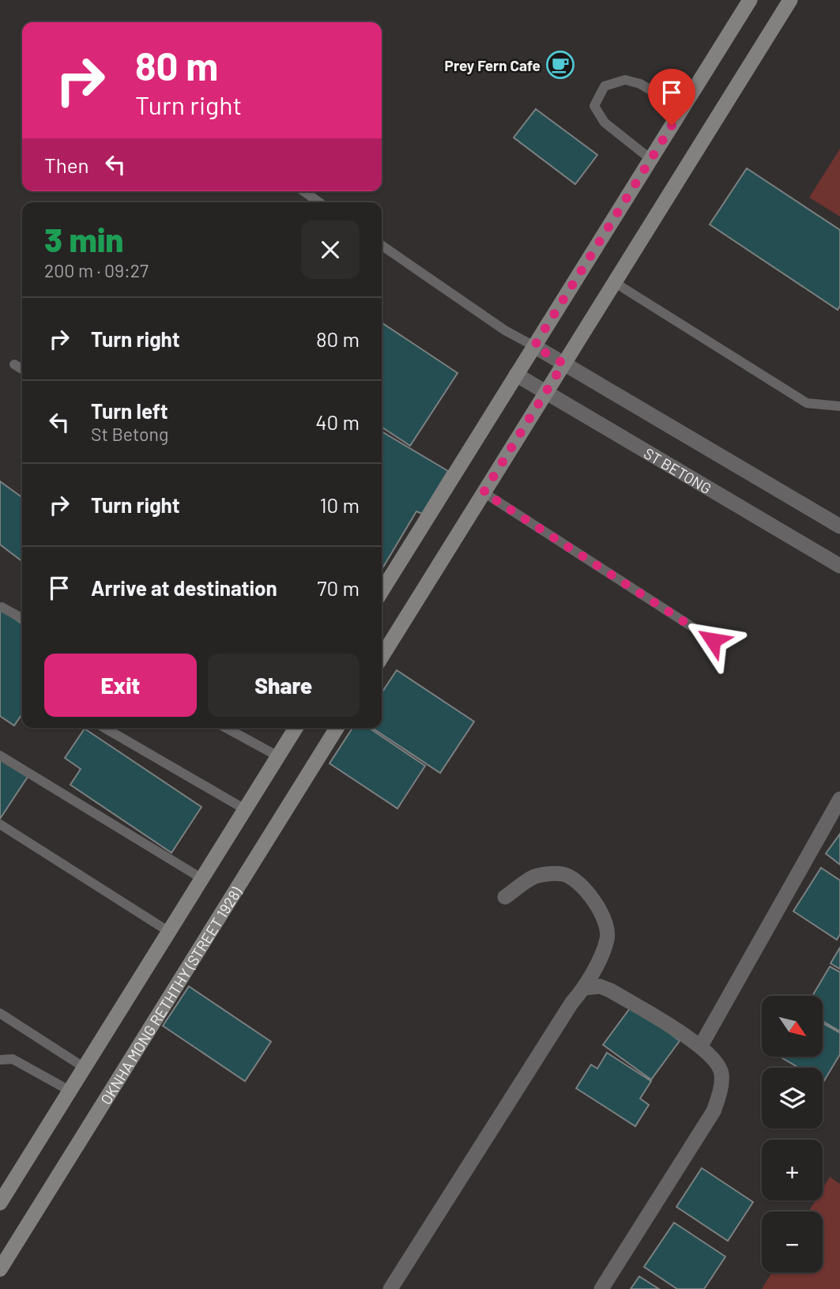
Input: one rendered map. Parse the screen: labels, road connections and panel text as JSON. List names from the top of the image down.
{
  "streets": {
    "main road": ["OKNHA MONG RETHTHY (STREET 1928)"],
    "street": ["ST BETONG"]
  },
  "places": {
    "cafe": ["Prey Fern Cafe"]
  },
  "north": "bottom right",
  "page": {
    "turn": ["80 m", "Turn right"],
    "then": "Then",
    "heading": ["3 min", "200 m · 09:27"],
    "list": [
      {
        "name": "Turn right",
        "value": "80 m"
      },
      {
        "name": "Turn left",
        "note": "St Betong",
        "value": "40 m"
      },
      {
        "name": "Turn right",
        "value": "10 m"
      },
      {
        "name": "Arrive at destination",
        "value": "70 m"
      }
    ],
    "buttons": ["Exit", "Share"],
    "map_buttons": ["+", "−"]
  }
}
